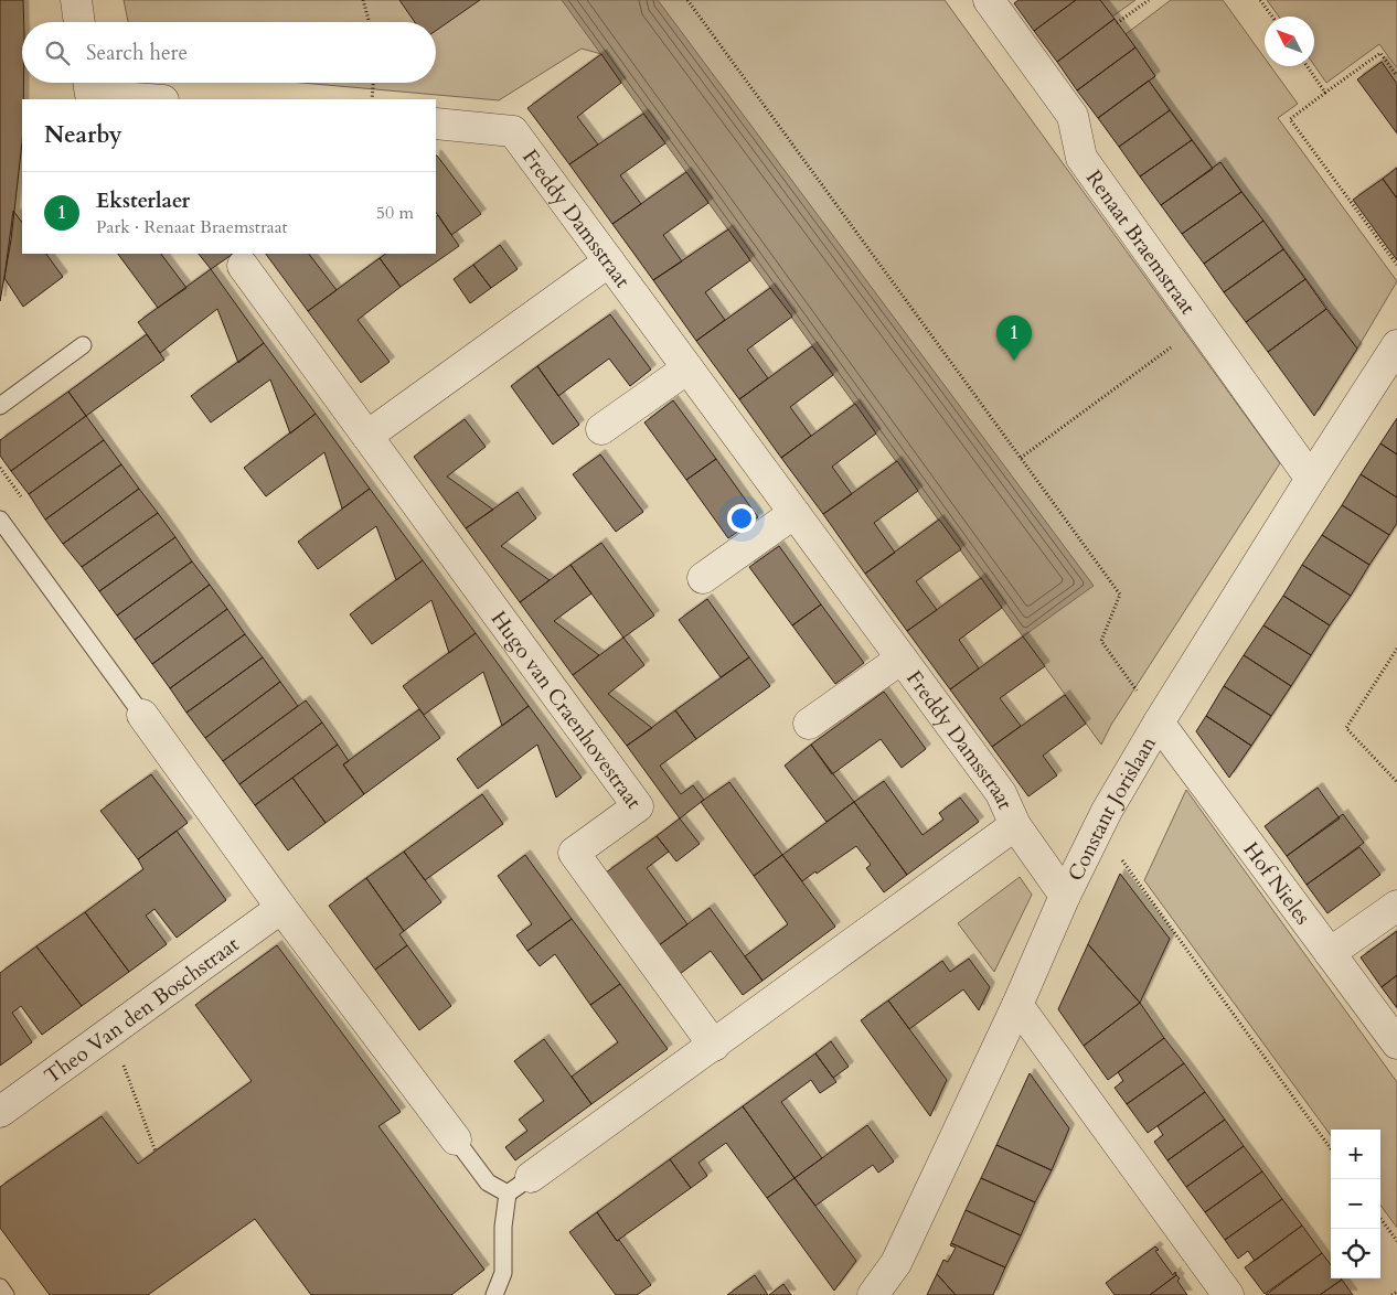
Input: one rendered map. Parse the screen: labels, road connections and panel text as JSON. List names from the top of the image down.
{
  "streets": {
    "street": [
      "Freddy Damsstraat",
      "Renaat Braemstraat",
      "Hugo van Craenhovestraat",
      "Constant Jorislaan",
      "Hof Nieles",
      "Theo Van den Boschstraat"
    ]
  },
  "crossings": [
    ["Renaat Braemstraat", "Constant Jorislaan"],
    ["Constant Jorislaan", "Hof Nieles"]
  ],
  "north": "top left",
  "page": {
    "search": "Search here",
    "heading": "Nearby",
    "list": [
      {
        "mark": "1",
        "name": "Eksterlaer",
        "note": "Park · Renaat Braemstraat",
        "value": "50 m"
      }
    ],
    "pins": "1",
    "map_buttons": ["+", "−"]
  }
}
